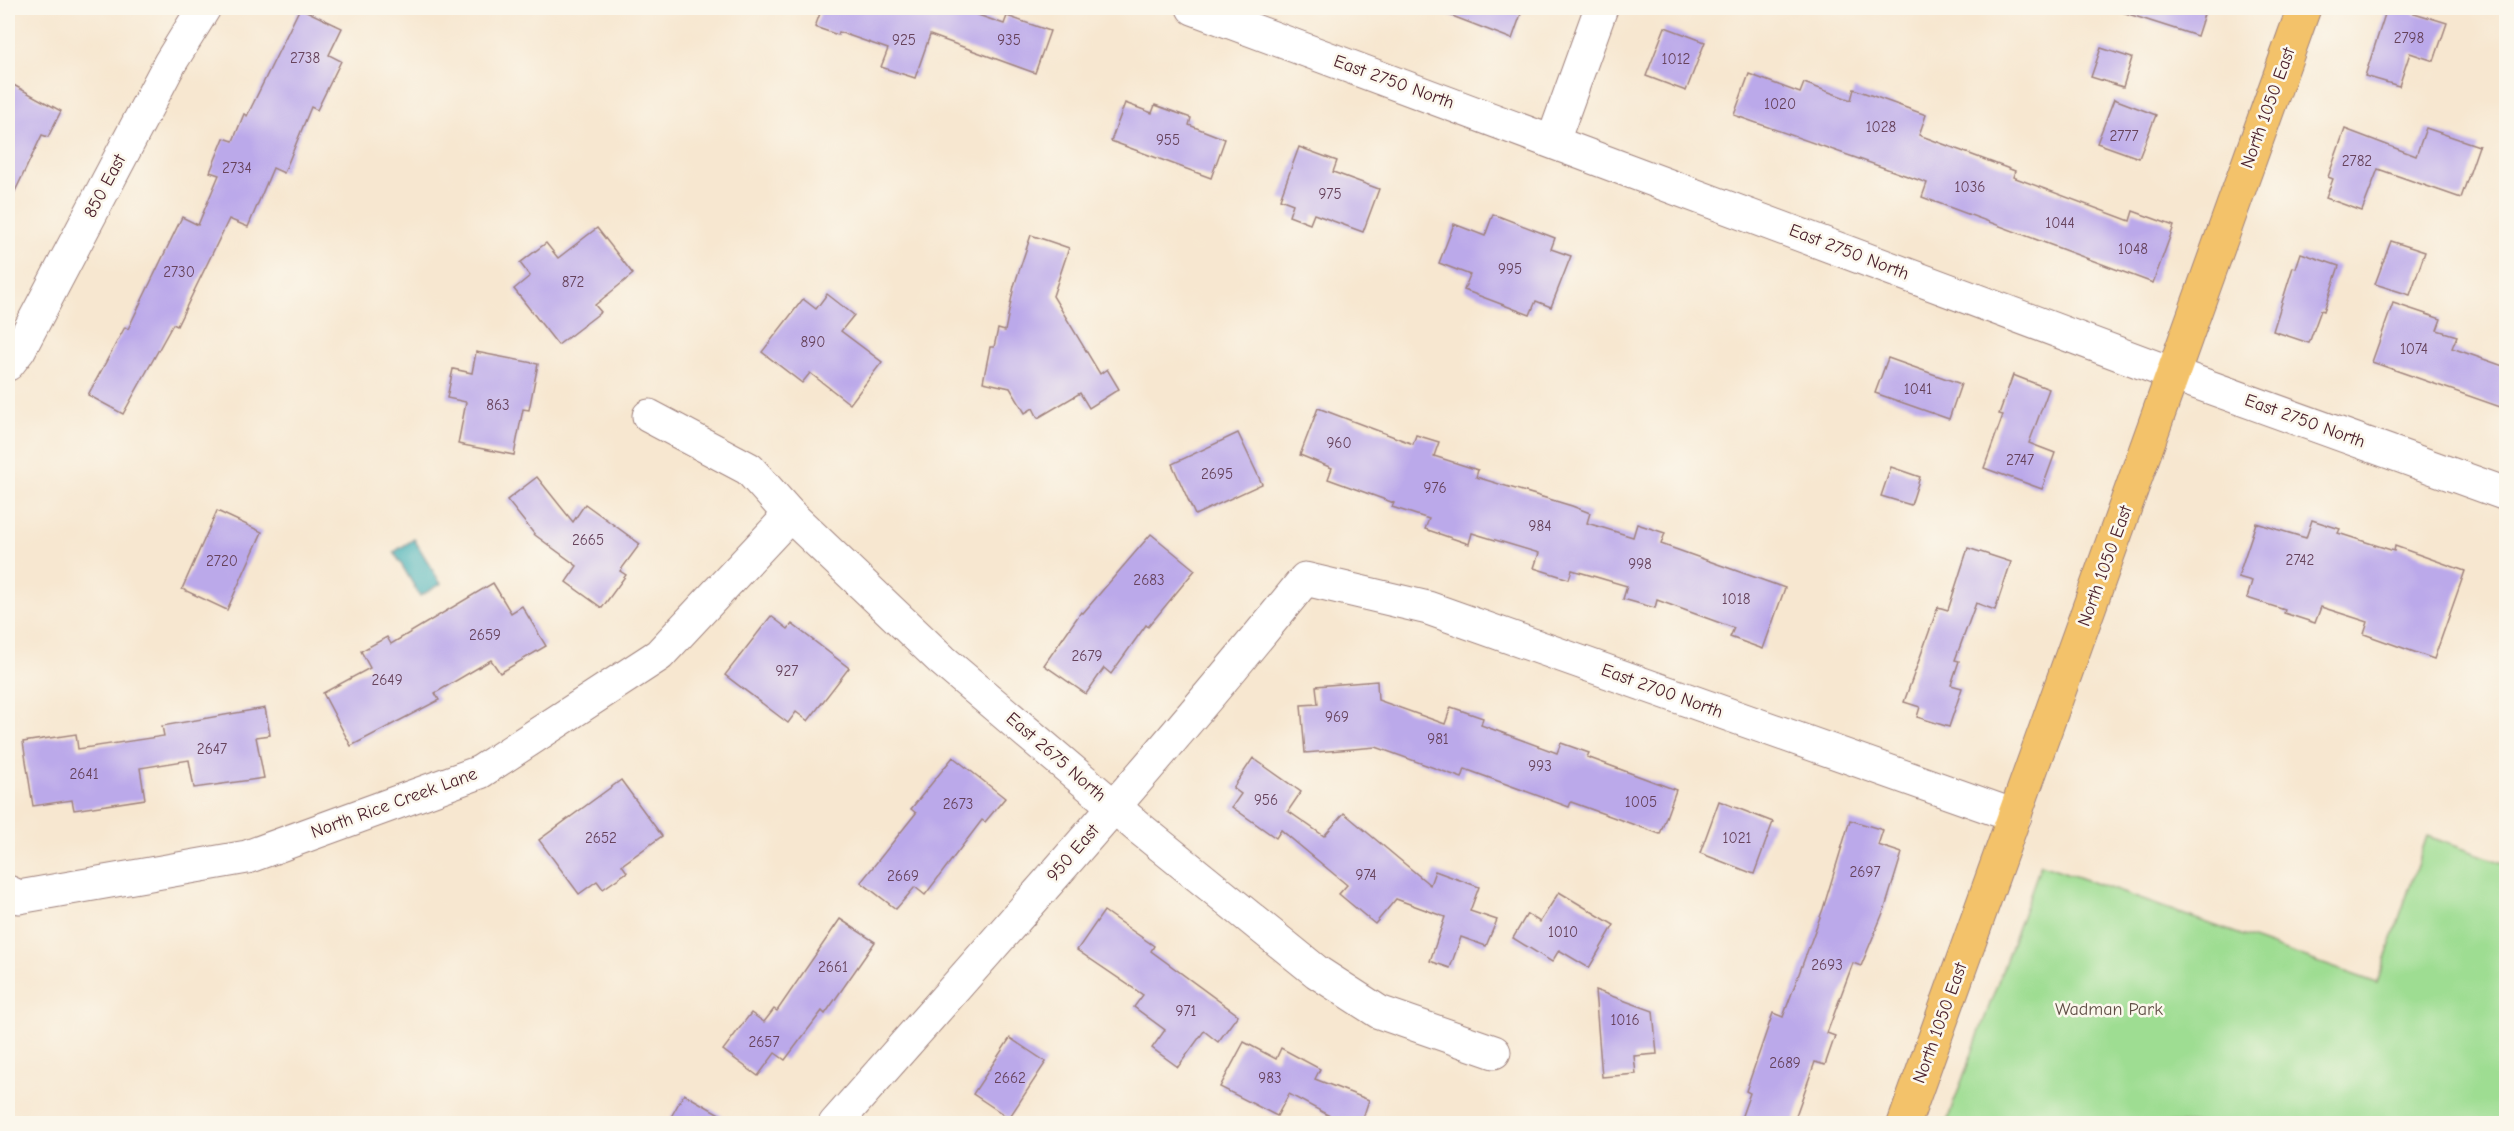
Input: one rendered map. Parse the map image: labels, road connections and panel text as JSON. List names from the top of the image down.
{
  "streets": {
    "main road": ["North 1050 East"],
    "street": [
      "East 2750 North",
      "850 East",
      "East 2700 North",
      "East 2675 North",
      "North Rice Creek Lane",
      "950 East"
    ]
  },
  "crossings": [
    ["East 2750 North", "North 1050 East"],
    ["North 1050 East", "East 2700 North"],
    ["East 2700 North", "950 East"],
    ["East 2675 North", "North Rice Creek Lane"],
    ["East 2675 North", "950 East"]
  ],
  "parks": ["Wadman Park"],
  "house_numbers": [
    "2798",
    "925",
    "935",
    "2738",
    "1012",
    "1020",
    "1028",
    "2777",
    "955",
    "2782",
    "2734",
    "1036",
    "975",
    "1044",
    "1048",
    "995",
    "2730",
    "872",
    "890",
    "1074",
    "1041",
    "863",
    "960",
    "2747",
    "2695",
    "976",
    "984",
    "2665",
    "2742",
    "2720",
    "998",
    "2683",
    "1018",
    "2659",
    "2679",
    "927",
    "2649",
    "969",
    "981",
    "2647",
    "993",
    "2641",
    "956",
    "1005",
    "2673",
    "2652",
    "1021",
    "2697",
    "974",
    "2669",
    "1010",
    "2693",
    "2661",
    "971",
    "1016",
    "2657",
    "2689",
    "2662",
    "983"
  ]
}
